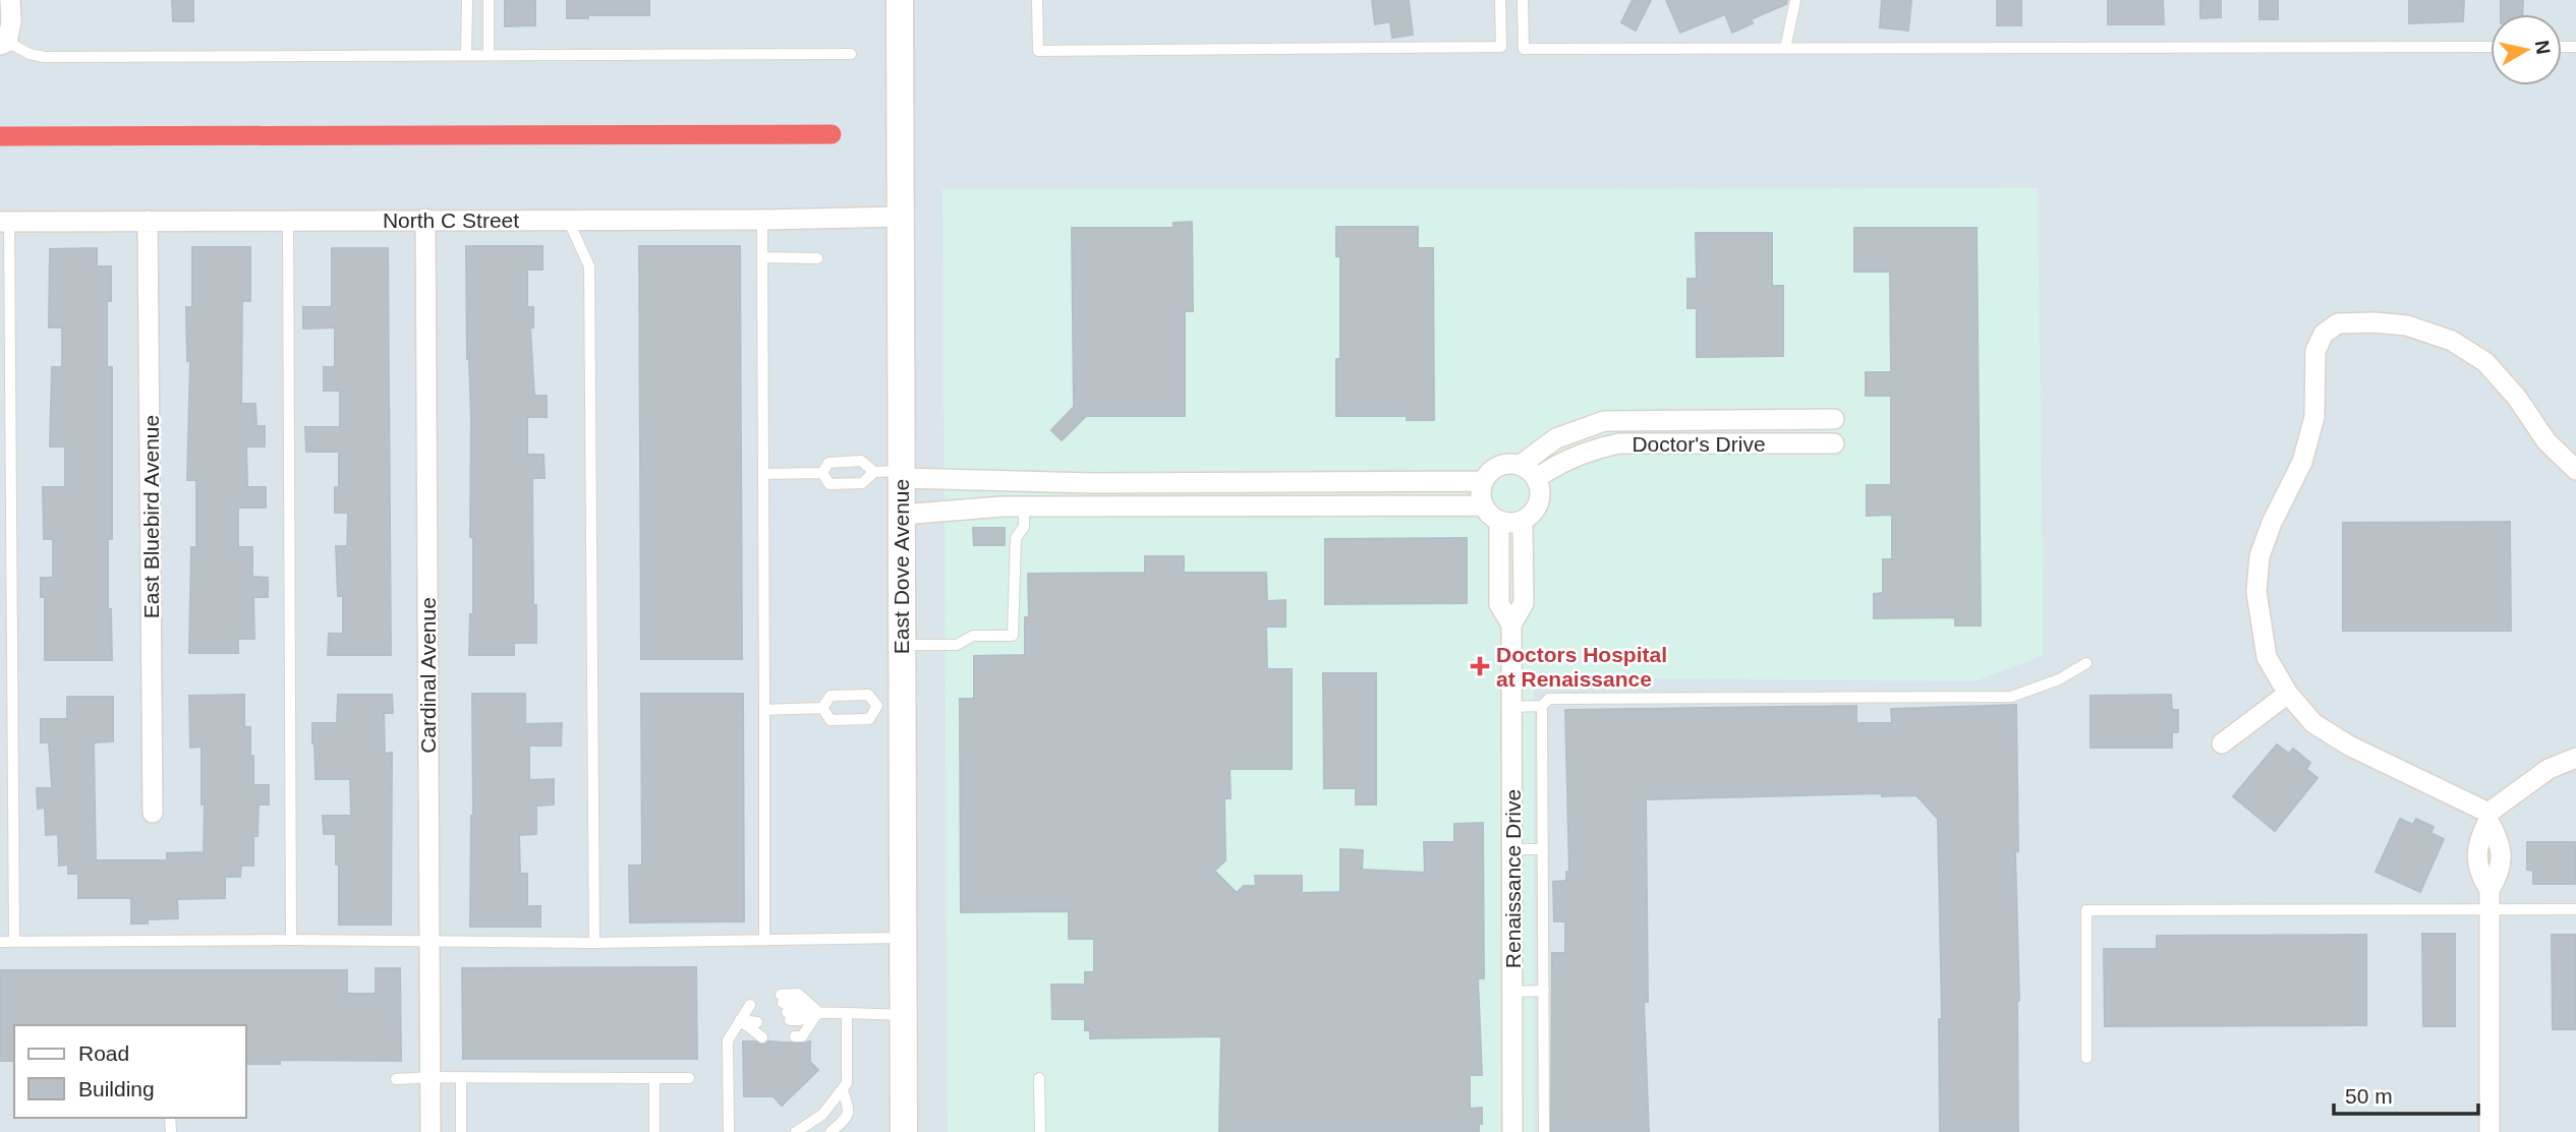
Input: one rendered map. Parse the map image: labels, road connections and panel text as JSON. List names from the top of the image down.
{
  "streets": {
    "main road": ["East Dove Avenue"],
    "street": [
      "North C Street",
      "Doctor's Drive",
      "East Bluebird Avenue",
      "Cardinal Avenue",
      "Renaissance Drive"
    ]
  },
  "crossings": [
    ["North C Street", "East Bluebird Avenue"],
    ["North C Street", "East Dove Avenue"],
    ["North C Street", "Cardinal Avenue"],
    ["Doctor's Drive", "East Dove Avenue"],
    ["Doctor's Drive", "Renaissance Drive"]
  ],
  "places": {
    "health": ["Doctors Hospital at Renaissance"]
  },
  "legend": ["Road", "Building"],
  "scale_bar": "50 m",
  "north": "right"
}
